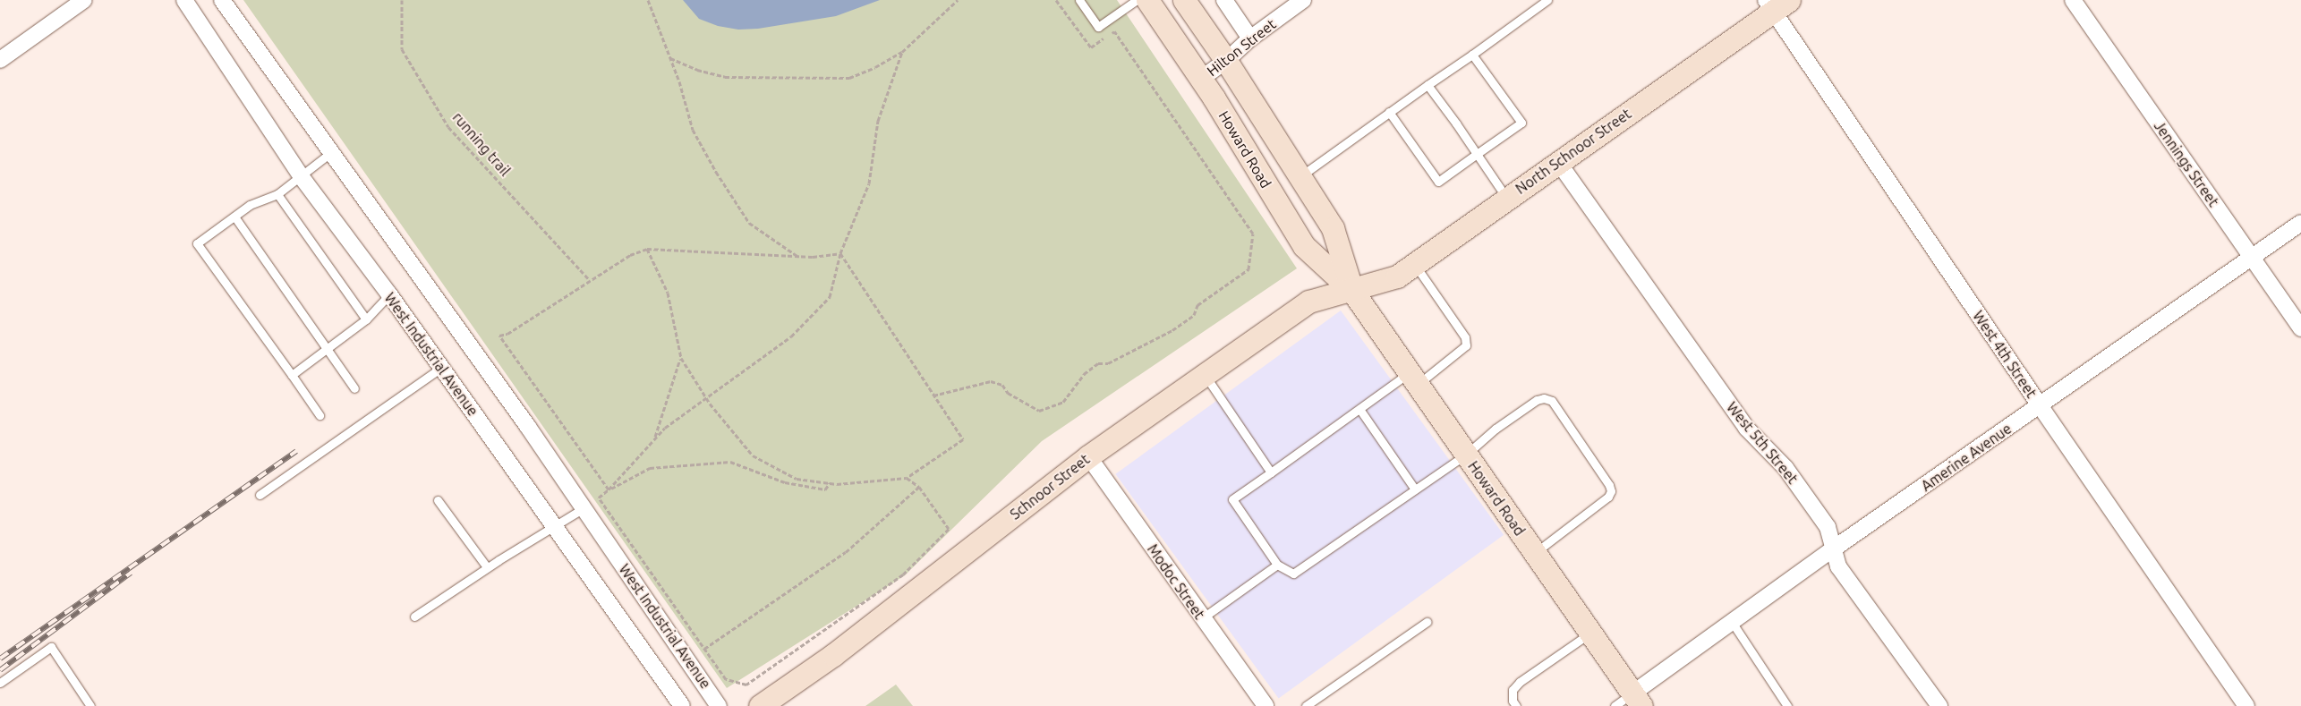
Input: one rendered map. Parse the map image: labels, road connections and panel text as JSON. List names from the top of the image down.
{
  "streets": {
    "street": [
      "Hilton Street",
      "Howard Road",
      "North Schnoor Street",
      "Jennings Street",
      "West Industrial Avenue",
      "West 4th Street",
      "West 5th Street",
      "Amerine Avenue",
      "Schnoor Street",
      "Modoc Street"
    ],
    "path": ["running trail"]
  },
  "crossings": [
    ["Hilton Street", "Howard Road"],
    ["Howard Road", "North Schnoor Street"],
    ["Howard Road", "Amerine Avenue"],
    ["Howard Road", "Schnoor Street"],
    ["North Schnoor Street", "West 4th Street"],
    ["North Schnoor Street", "West 5th Street"],
    ["North Schnoor Street", "Schnoor Street"],
    ["Jennings Street", "Amerine Avenue"],
    ["West 4th Street", "Amerine Avenue"],
    ["West 5th Street", "Amerine Avenue"],
    ["Schnoor Street", "Modoc Street"]
  ]
}
